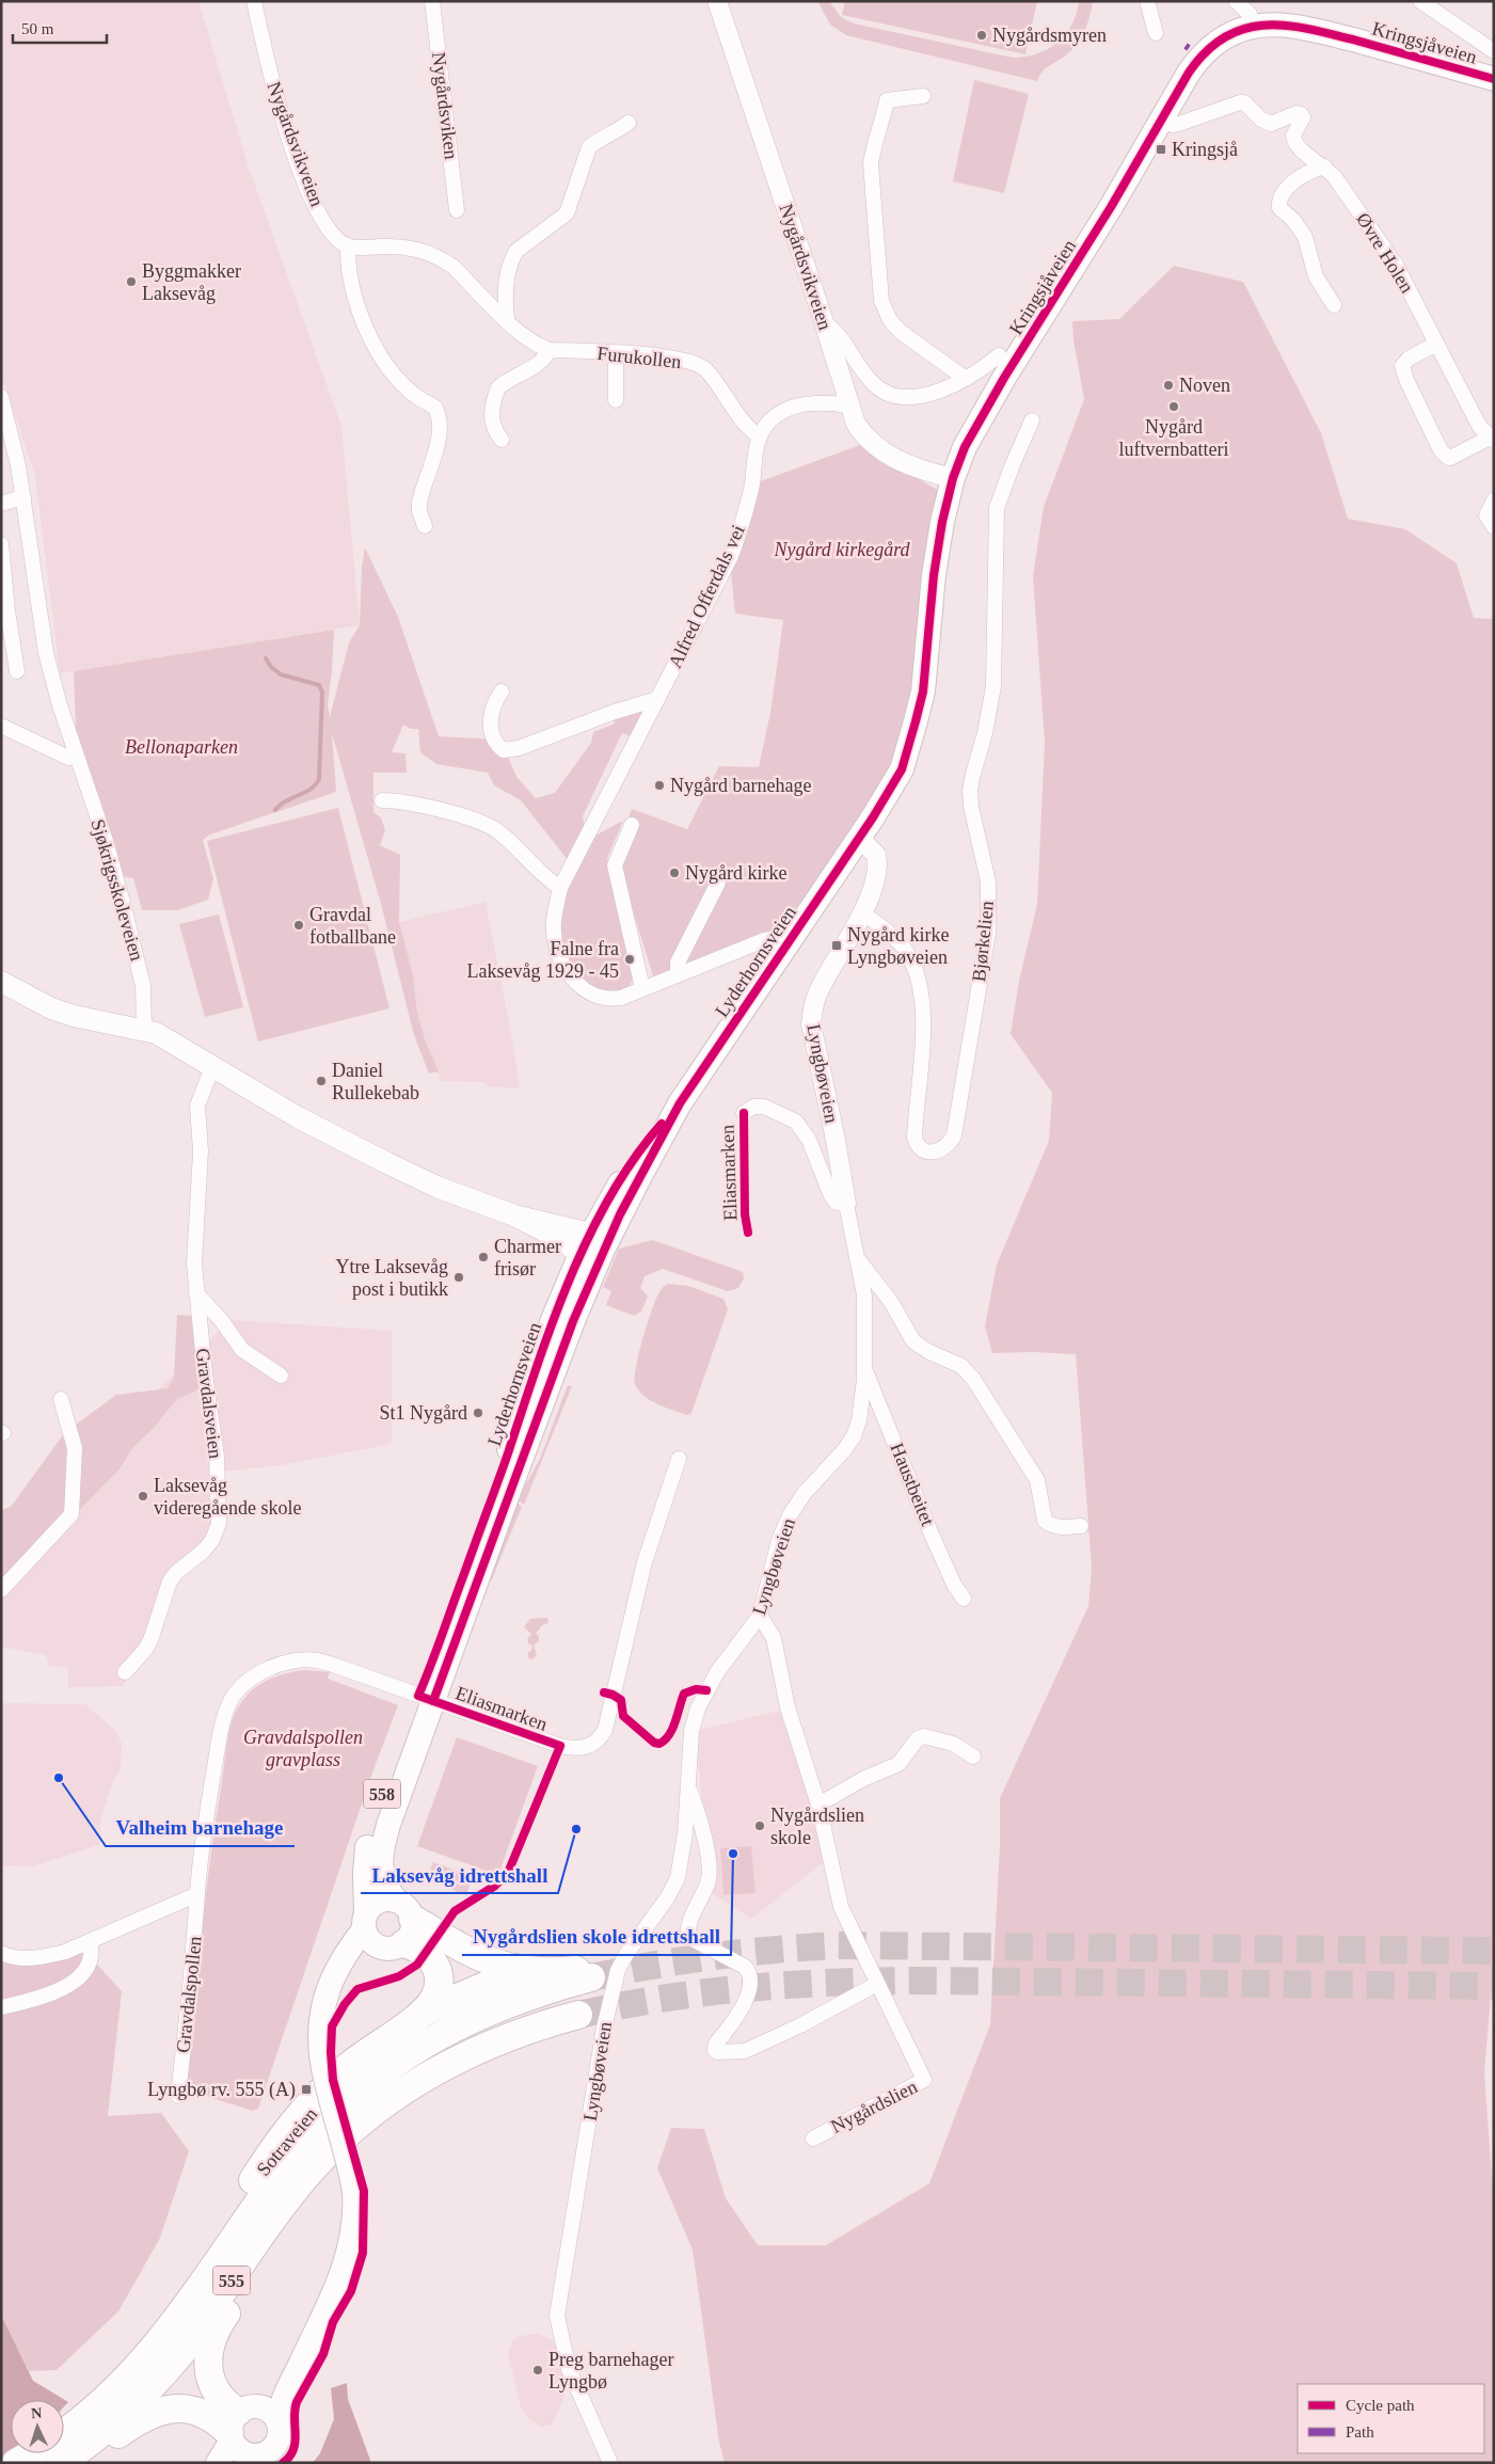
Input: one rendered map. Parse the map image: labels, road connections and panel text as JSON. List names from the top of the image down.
{
  "streets": {
    "highway": ["Sotraveien", "555"],
    "main road": ["Kringsjåveien", "Lyderhornsveien", "558"],
    "street": [
      "Nygårdsviken",
      "Nygårdsvikveien",
      "Øvre Holen",
      "Furukollen",
      "Alfred Offerdals vei",
      "Sjøkrigsskoleveien",
      "Bjørkelien",
      "Lyngbøveien",
      "Eliasmarken",
      "Gravdalsveien",
      "Haustbeitet",
      "Gravdalspollen",
      "Nygårdslien"
    ]
  },
  "crossings": [
    ["Kringsjåveien", "Nygårdsvikveien"],
    ["Kringsjåveien", "Øvre Holen"],
    ["Kringsjåveien", "Lyderhornsveien"],
    ["Kringsjåveien", "Lyngbøveien"],
    ["Nygårdsvikveien", "Furukollen"],
    ["Nygårdsvikveien", "Alfred Offerdals vei"],
    ["Furukollen", "Alfred Offerdals vei"],
    ["Alfred Offerdals vei", "Lyderhornsveien"],
    ["Bjørkelien", "Lyngbøveien"],
    ["Lyderhornsveien", "Lyngbøveien"],
    ["Lyderhornsveien", "Eliasmarken"],
    ["Lyderhornsveien", "Gravdalspollen"],
    ["Lyderhornsveien", "555"],
    ["Lyngbøveien", "Haustbeitet"],
    ["Lyngbøveien", "Nygårdslien"],
    ["Eliasmarken", "Gravdalspollen"],
    ["Sotraveien", "555"]
  ],
  "parks": ["Nygård kirkegård", "Bellonaparken", "Gravdalspollen gravplass"],
  "places": {
    "other": [
      "Nygårdsmyren",
      "Byggmakker Laksevåg",
      "Noven",
      "Nygård luftvernbatteri",
      "Nygård barnehage",
      "Nygård kirke",
      "Gravdal fotballbane",
      "Falne fra Laksevåg 1929 - 45",
      "Daniel Rullekebab",
      "Charmer frisør",
      "Ytre Laksevåg post i butikk",
      "St1 Nygård",
      "Laksevåg videregående skole",
      "Valheim barnehage",
      "Nygårdslien skole",
      "Laksevåg idrettshall",
      "Nygårdslien skole idrettshall",
      "Preg barnehager Lyngbø"
    ],
    "transit": ["Kringsjå", "Nygård kirke Lyngbøveien", "Lyngbø rv. 555 (A)"]
  },
  "legend": ["Cycle path", "Path"],
  "scale_bar": "50 m",
  "north": "top"
}
